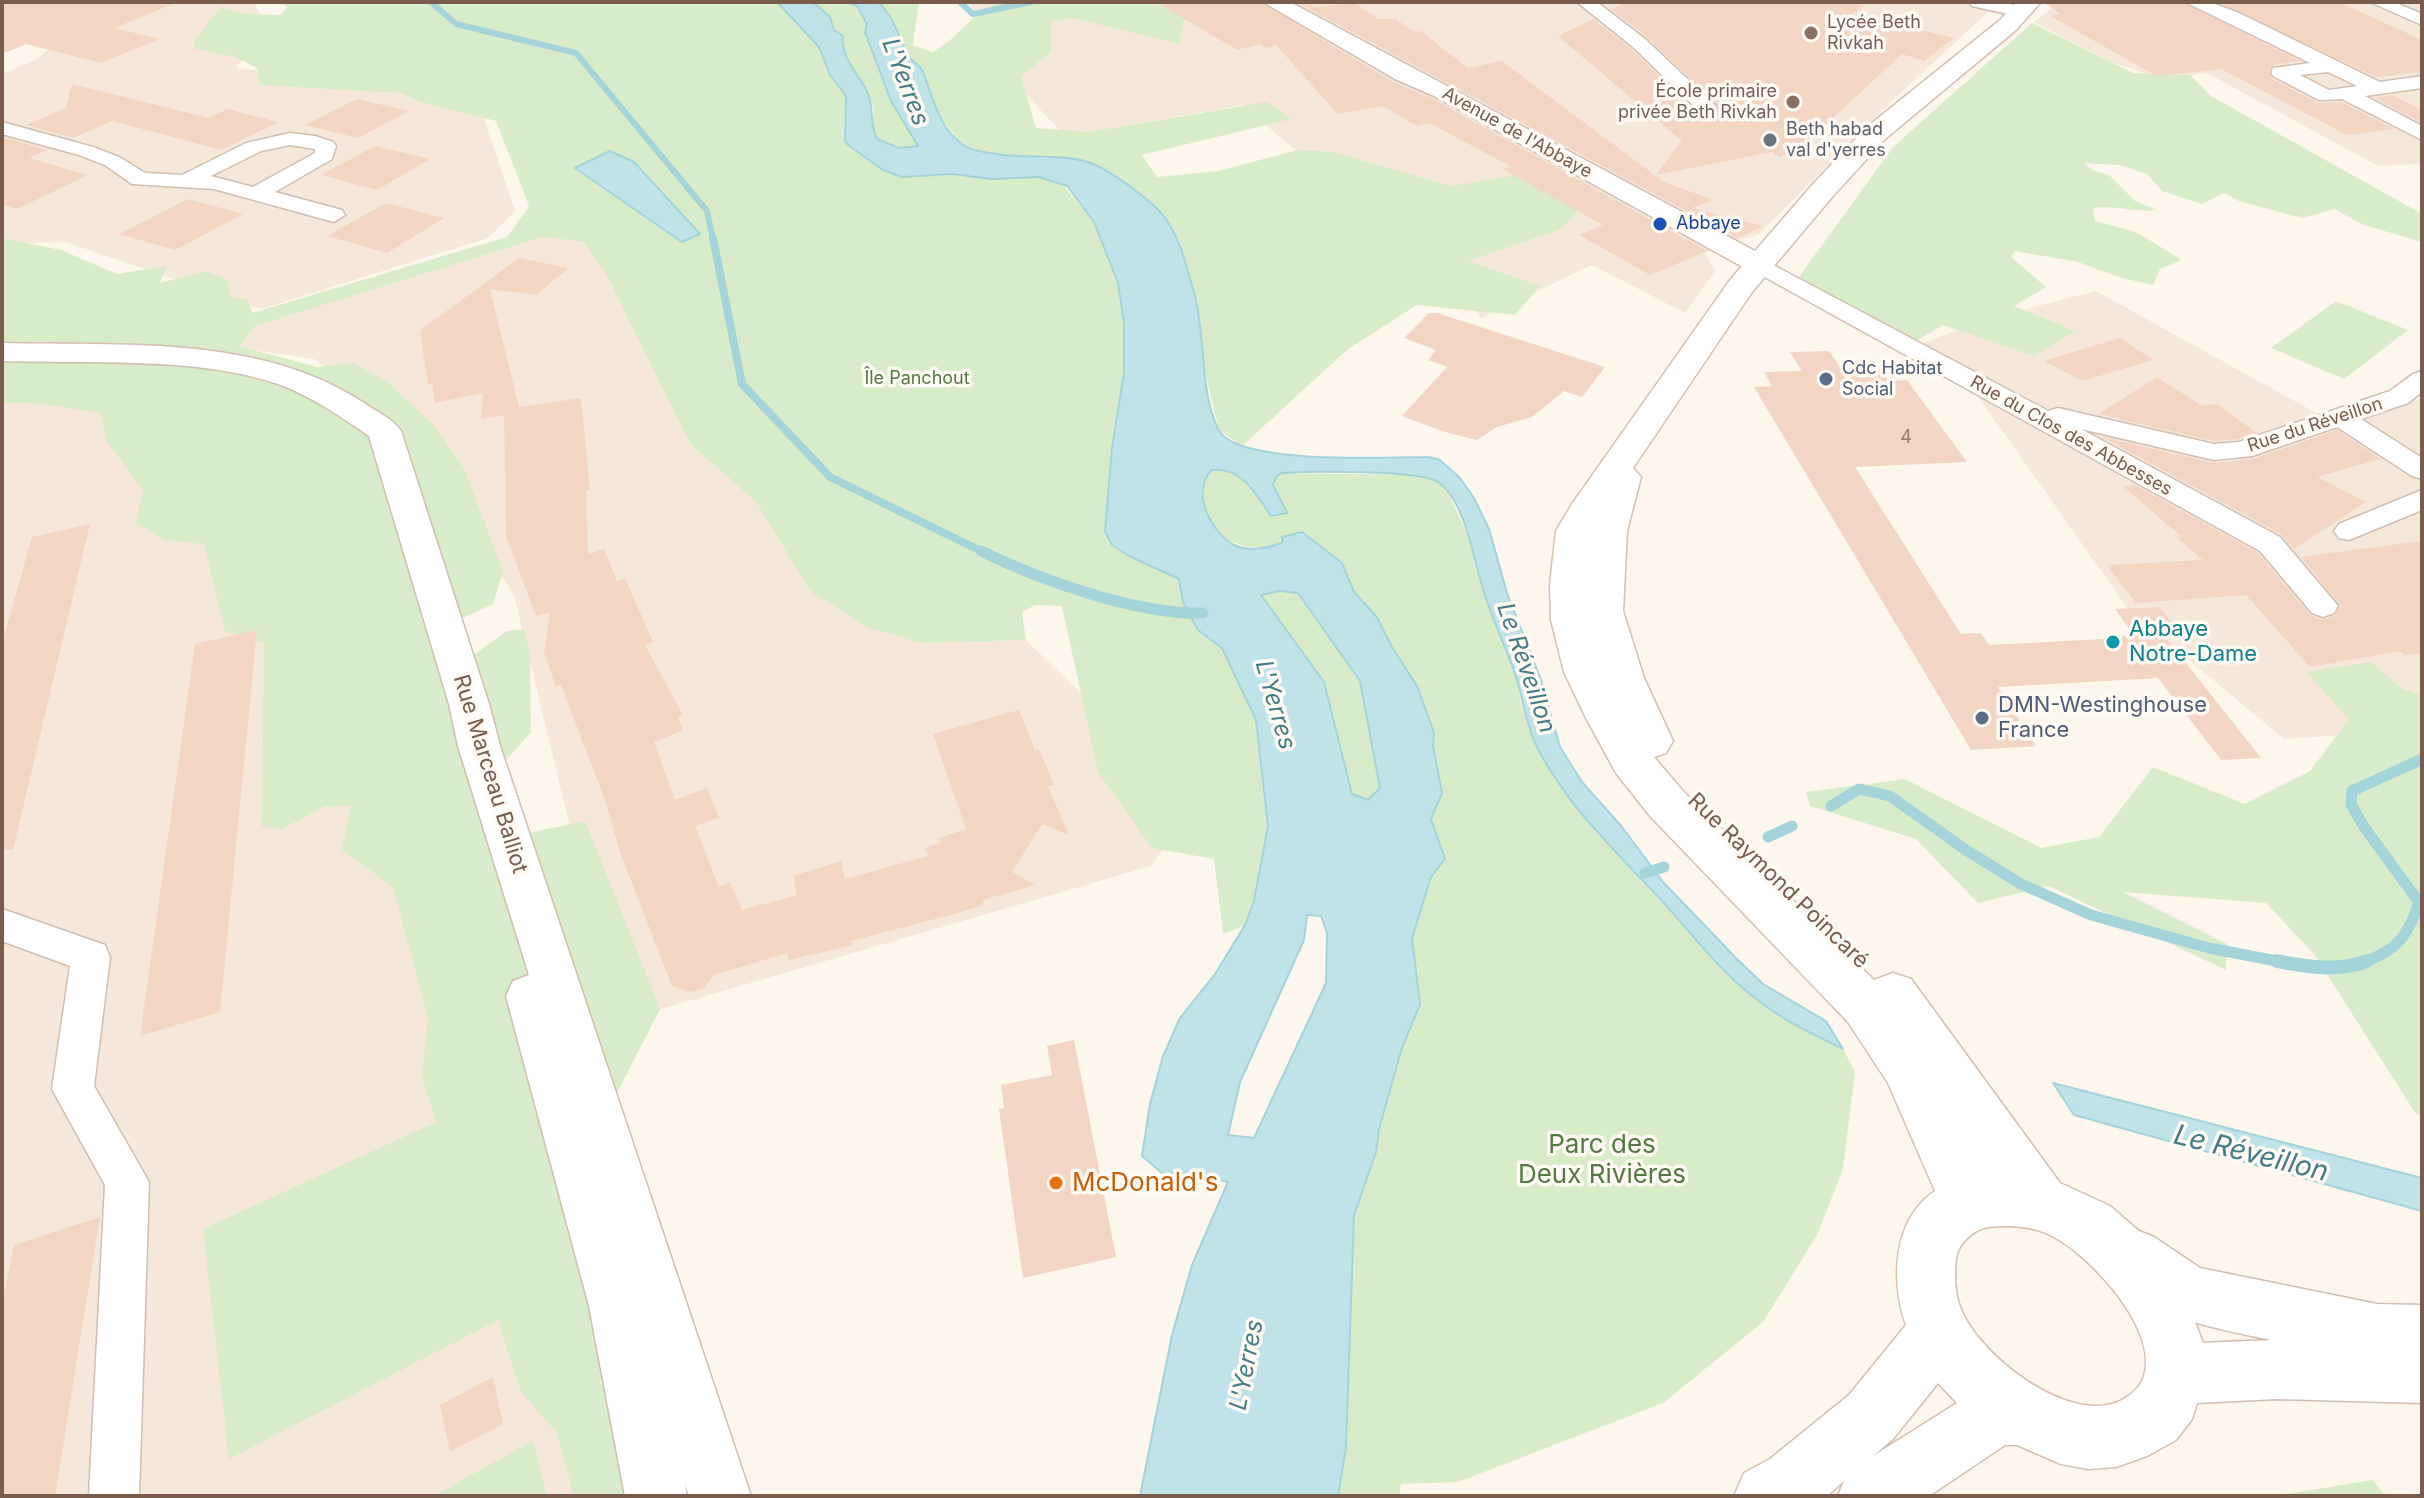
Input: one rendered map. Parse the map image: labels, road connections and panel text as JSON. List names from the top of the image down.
{
  "streets": {
    "main road": ["Rue Raymond Poincaré"],
    "street": [
      "Avenue de l'Abbaye",
      "Rue du Réveillon",
      "Rue du Clos des Abbesses",
      "Rue Marceau Balliot"
    ]
  },
  "crossings": [
    ["Avenue de l'Abbaye", "Rue du Clos des Abbesses"],
    ["Avenue de l'Abbaye", "Rue Raymond Poincaré"],
    ["Rue du Réveillon", "Rue du Clos des Abbesses"],
    ["Rue du Clos des Abbesses", "Rue Raymond Poincaré"]
  ],
  "water": ["L'Yerres", "Le Réveillon"],
  "parks": ["Île Panchout", "Parc des Deux Rivières"],
  "places": [
    "Lycée Beth Rivkah",
    "École primaire privée Beth Rivkah",
    "Beth habad val d'yerres",
    "Abbaye",
    "Cdc Habitat Social",
    "Abbaye Notre-Dame",
    "DMN-Westinghouse France",
    "McDonald's"
  ],
  "house_numbers": ["4"]
}
